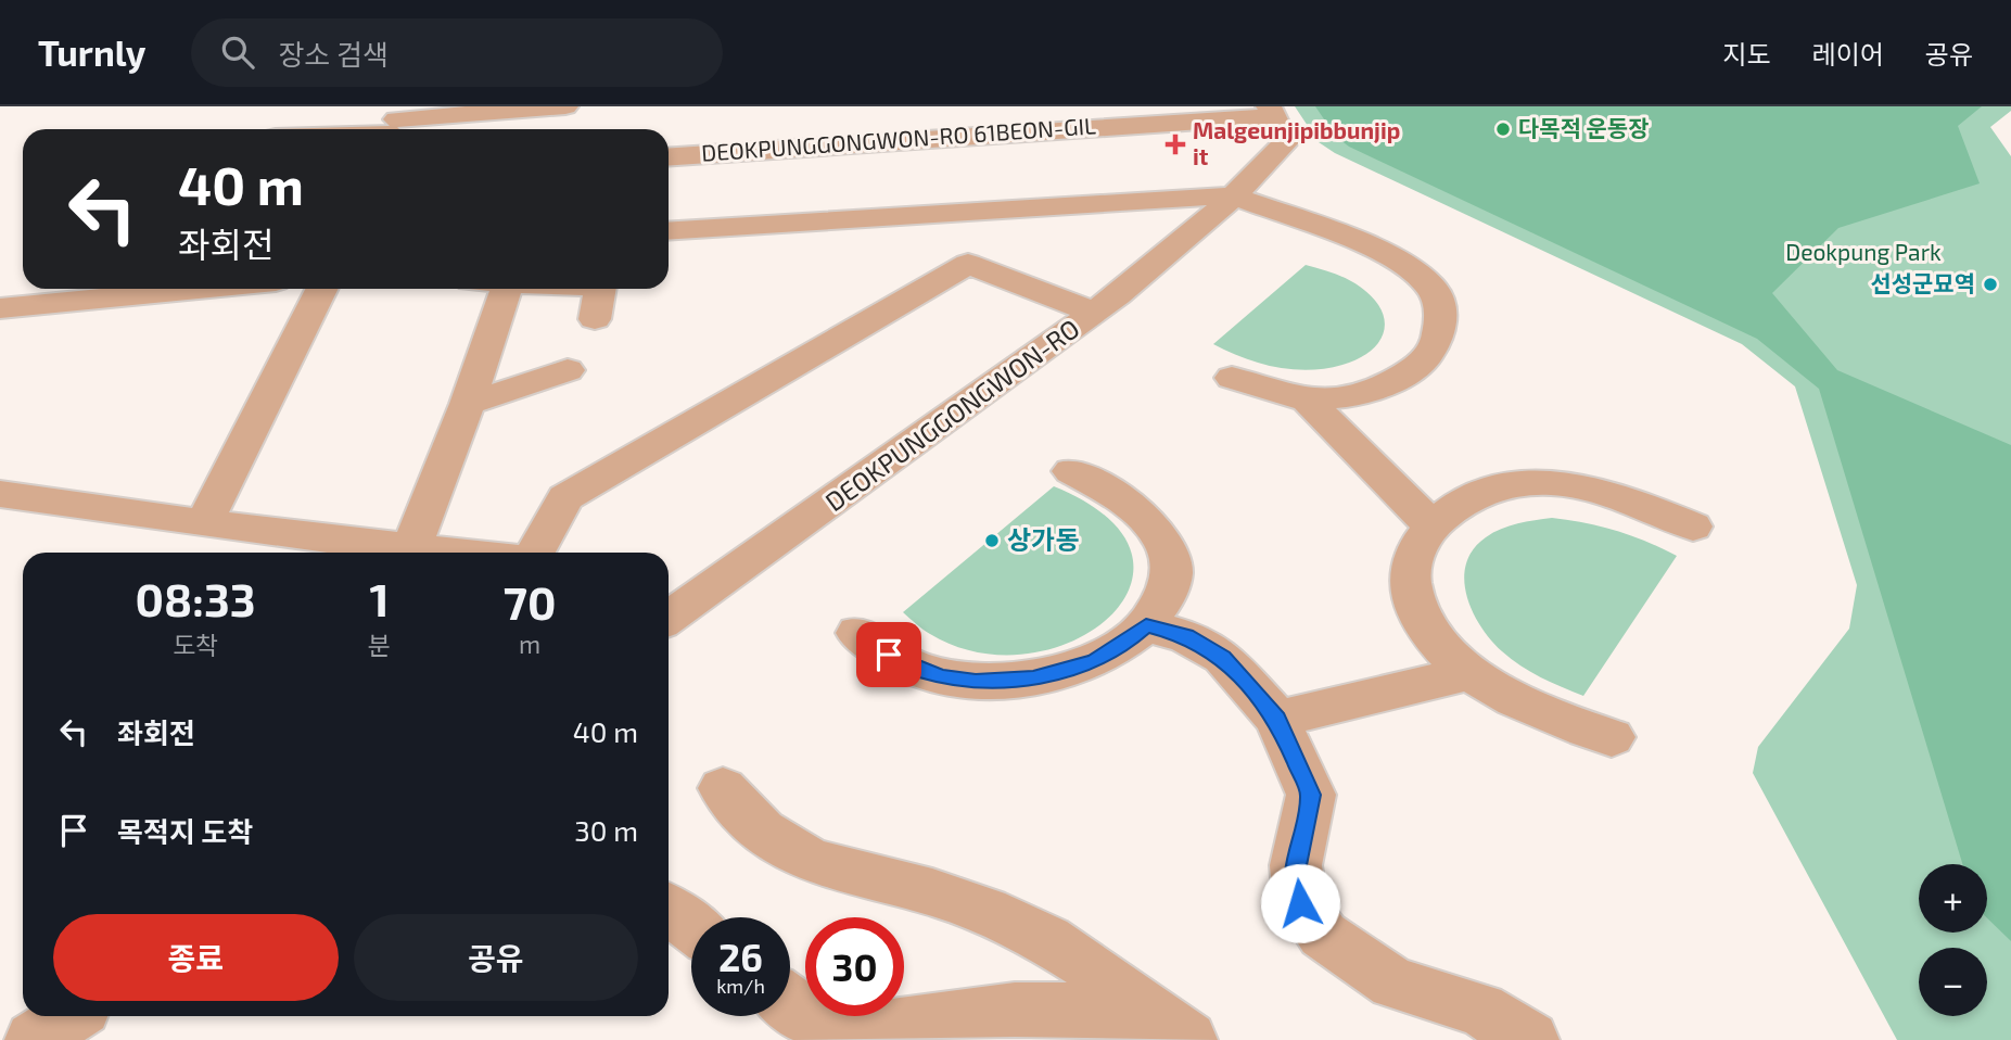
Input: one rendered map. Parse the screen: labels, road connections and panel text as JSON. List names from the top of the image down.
{
  "streets": {
    "street": ["DEOKPUNGGONGWON-RO 61BEON-GIL", "DEOKPUNGGONGWON-RO"]
  },
  "crossings": [
    ["DEOKPUNGGONGWON-RO 61BEON-GIL", "DEOKPUNGGONGWON-RO"]
  ],
  "parks": ["Deokpung Park"],
  "places": {
    "other": ["다목적 운동장", "선성군묘역", "상가동"],
    "health": ["Malgeunjipibbunjip it"]
  },
  "page": {
    "header": "Turnly",
    "search": "장소 검색",
    "nav": ["지도", "레이어", "공유"],
    "turn": ["40 m", "좌회전"],
    "eta": [
      "08:33",
      "도착",
      "1",
      "분",
      "70",
      "m"
    ],
    "list": [
      {
        "name": "좌회전",
        "value": "40 m"
      },
      {
        "name": "목적지 도착",
        "value": "30 m"
      }
    ],
    "map_buttons": ["+", "−"],
    "buttons": ["종료", "공유"],
    "speed": "26 km/h",
    "limit": "30"
  }
}
